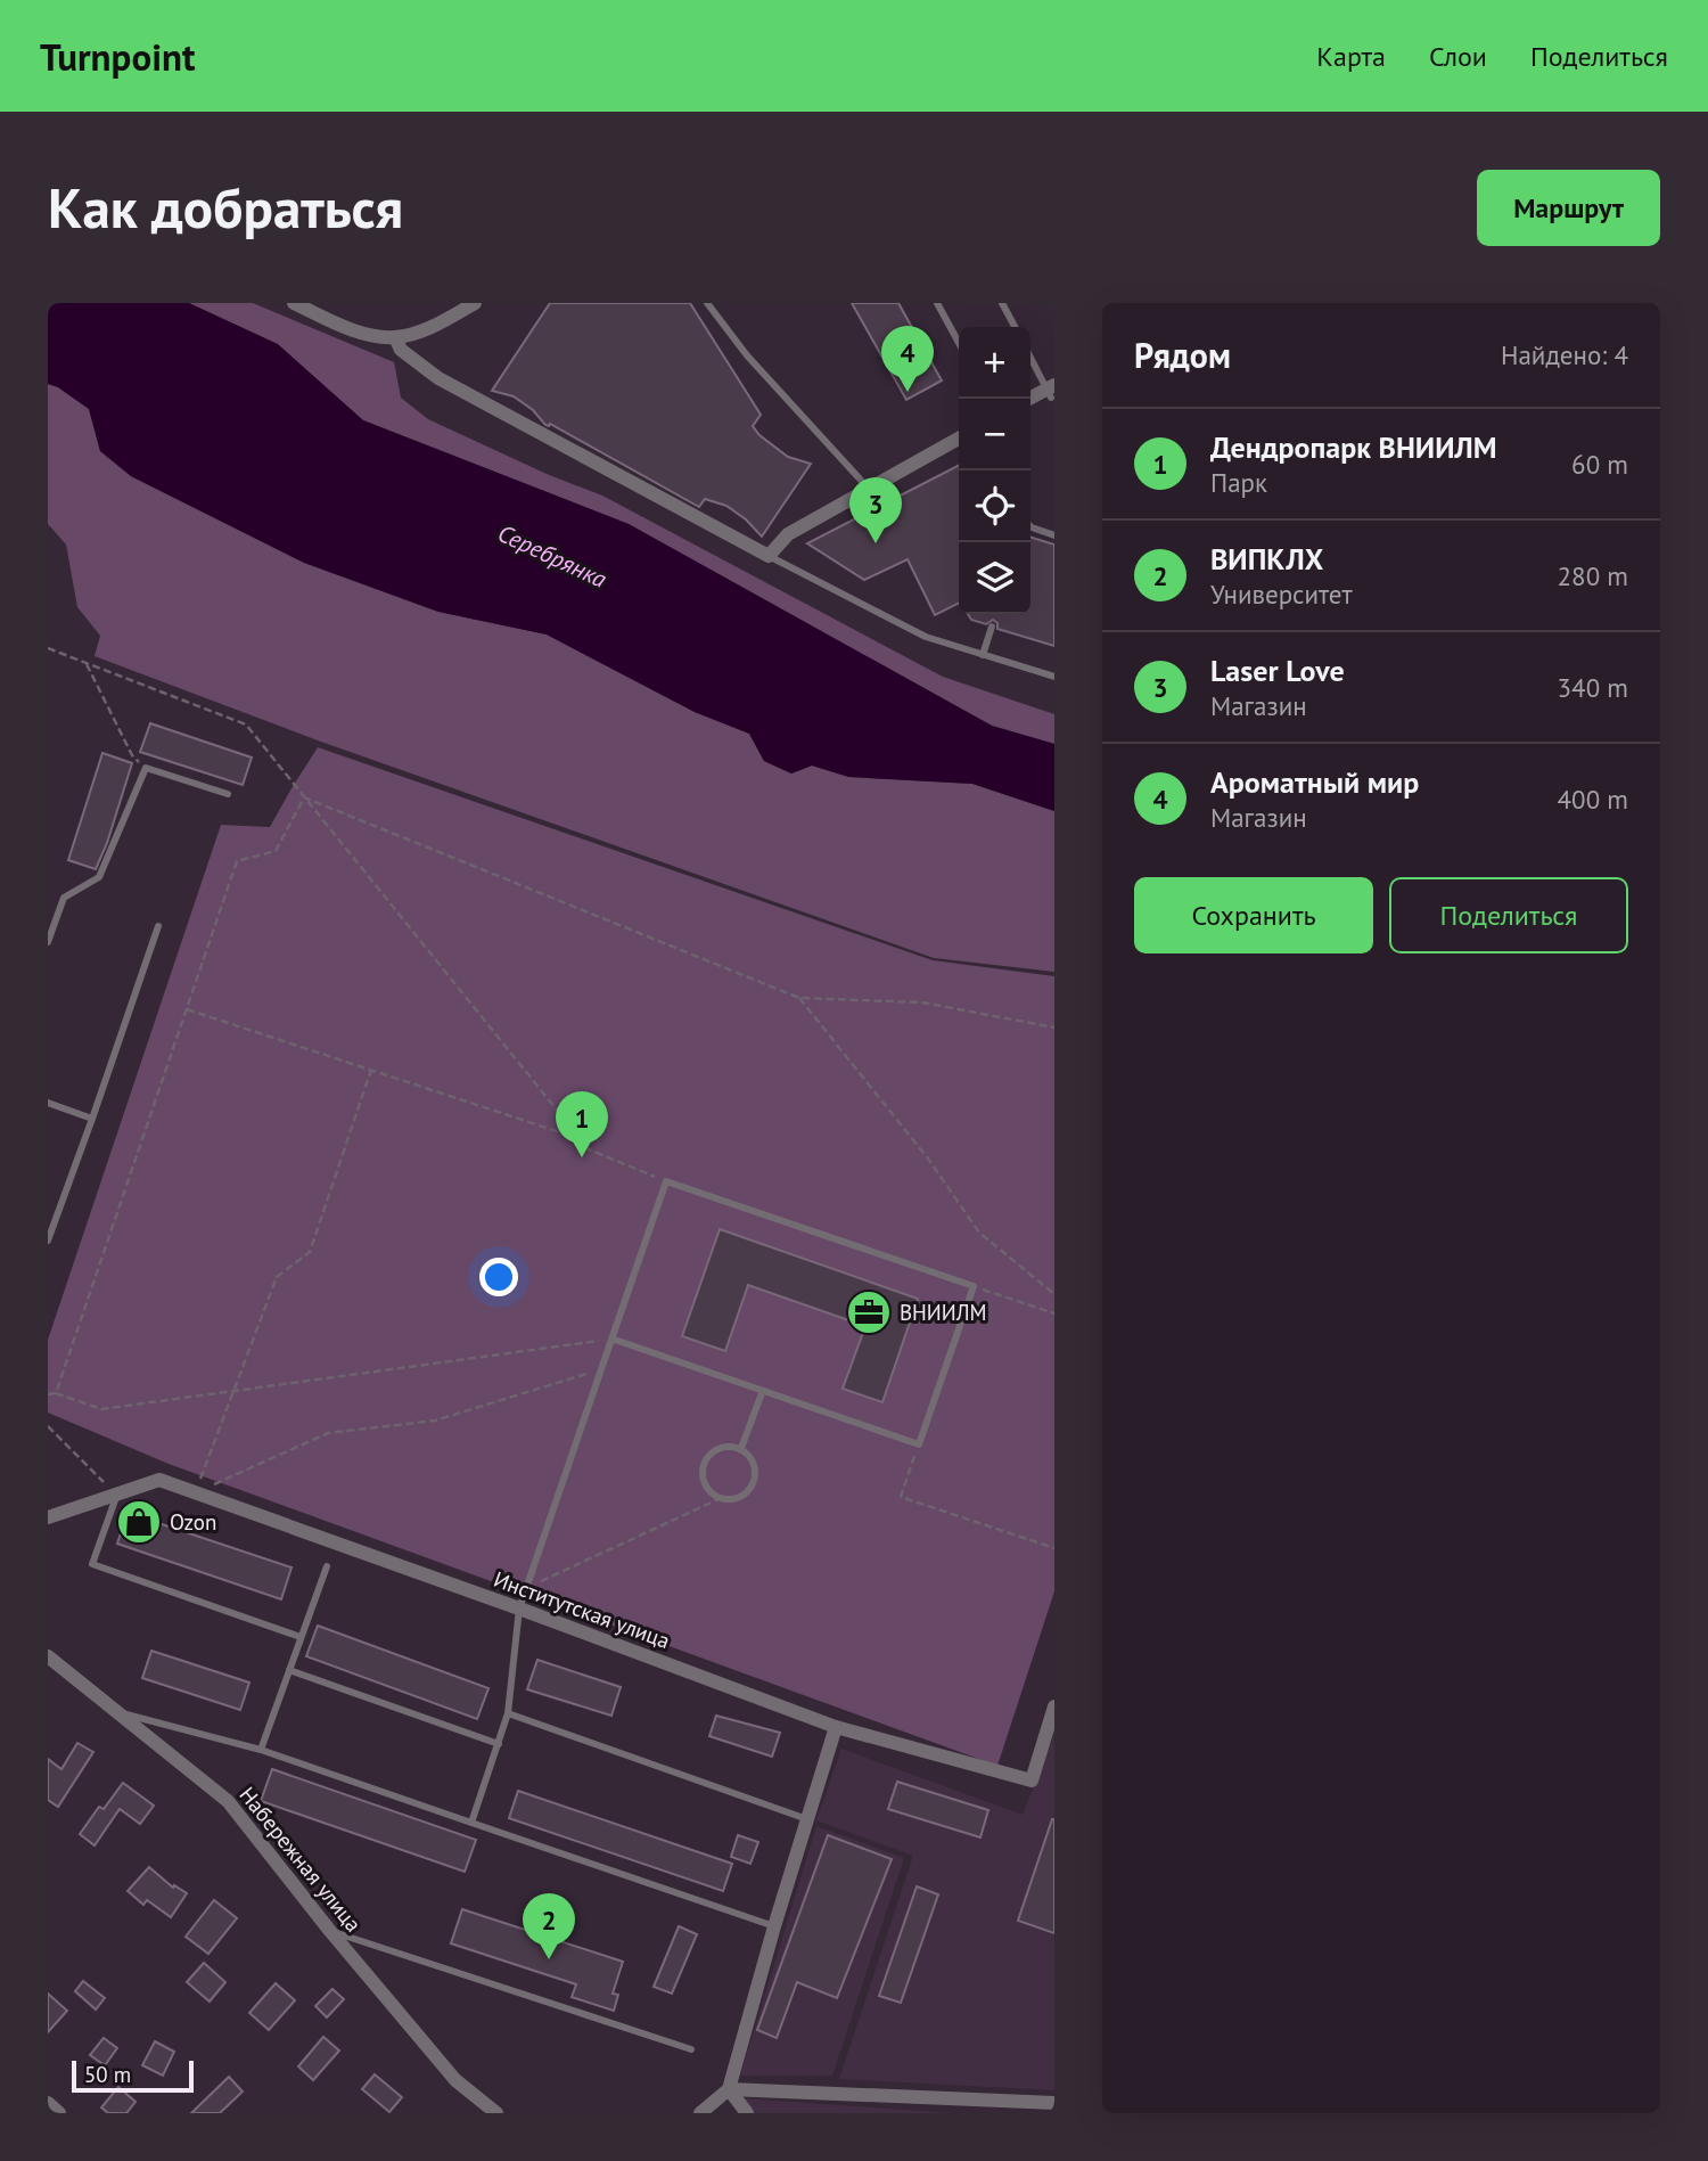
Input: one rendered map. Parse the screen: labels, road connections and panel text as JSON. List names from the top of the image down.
{
  "streets": {
    "street": ["Институтская улица", "Набережная улица"]
  },
  "water": ["Серебрянка"],
  "places": {
    "office": ["ВНИИЛМ"],
    "shop": ["Ozon"]
  },
  "scale_bar": "50 m",
  "page": {
    "header": "Turnpoint",
    "nav": ["Карта", "Слои", "Поделиться"],
    "buttons": [
      "Маршрут",
      ["Сохранить", "Поделиться"]
    ],
    "title": "Как добраться",
    "heading": ["Рядом", "Найдено: 4"],
    "pins": [
      "4",
      "3",
      "1",
      "2"
    ],
    "map_buttons": ["+", "−"],
    "list": [
      {
        "mark": "1",
        "name": "Дендропарк ВНИИЛМ",
        "note": "Парк",
        "value": "60 m"
      },
      {
        "mark": "2",
        "name": "ВИПКЛХ",
        "note": "Университет",
        "value": "280 m"
      },
      {
        "mark": "3",
        "name": "Laser Love",
        "note": "Магазин",
        "value": "340 m"
      },
      {
        "mark": "4",
        "name": "Ароматный мир",
        "note": "Магазин",
        "value": "400 m"
      }
    ],
    "scale": "50 m"
  }
}
